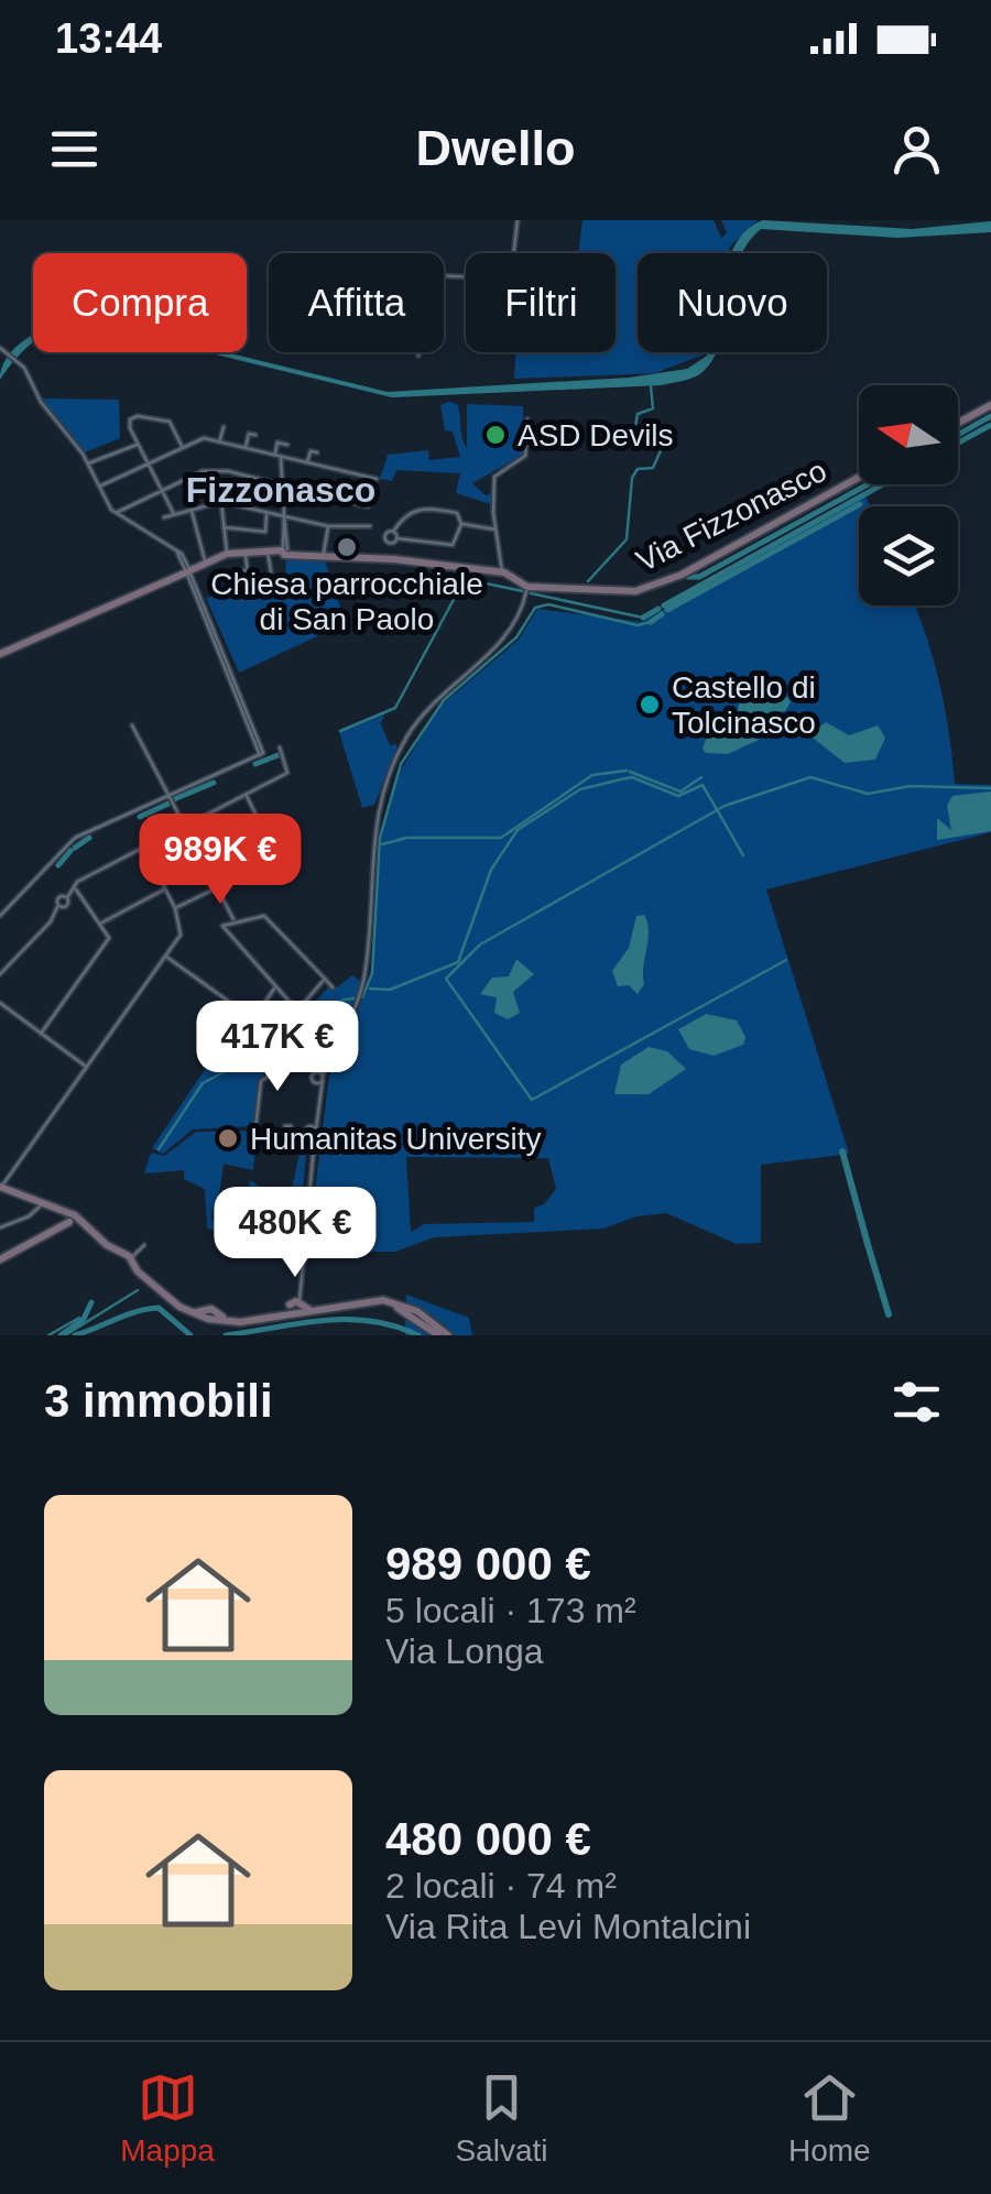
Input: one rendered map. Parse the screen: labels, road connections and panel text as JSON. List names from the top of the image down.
{
  "streets": {
    "main road": ["Via Fizzonasco"]
  },
  "districts": ["Fizzonasco"],
  "places": [
    "ASD Devils",
    "Chiesa parrocchiale di San Paolo",
    "Castello di Tolcinasco",
    "Humanitas University"
  ],
  "north": "left",
  "page": {
    "status": "13:44",
    "header": "Dwello",
    "chip": [
      "Compra",
      "Affitta",
      "Filtri",
      "Nuovo"
    ],
    "price": ["989K €", "417K €", "480K €"],
    "heading": "3 immobili",
    "list": [
      {
        "name": "989 000 €",
        "note": "5 locali · 173 m² · Via Longa"
      },
      {
        "name": "480 000 €",
        "note": "2 locali · 74 m² · Via Rita Levi Montalcini"
      }
    ],
    "tabs": ["Mappa", "Salvati", "Home"]
  }
}
